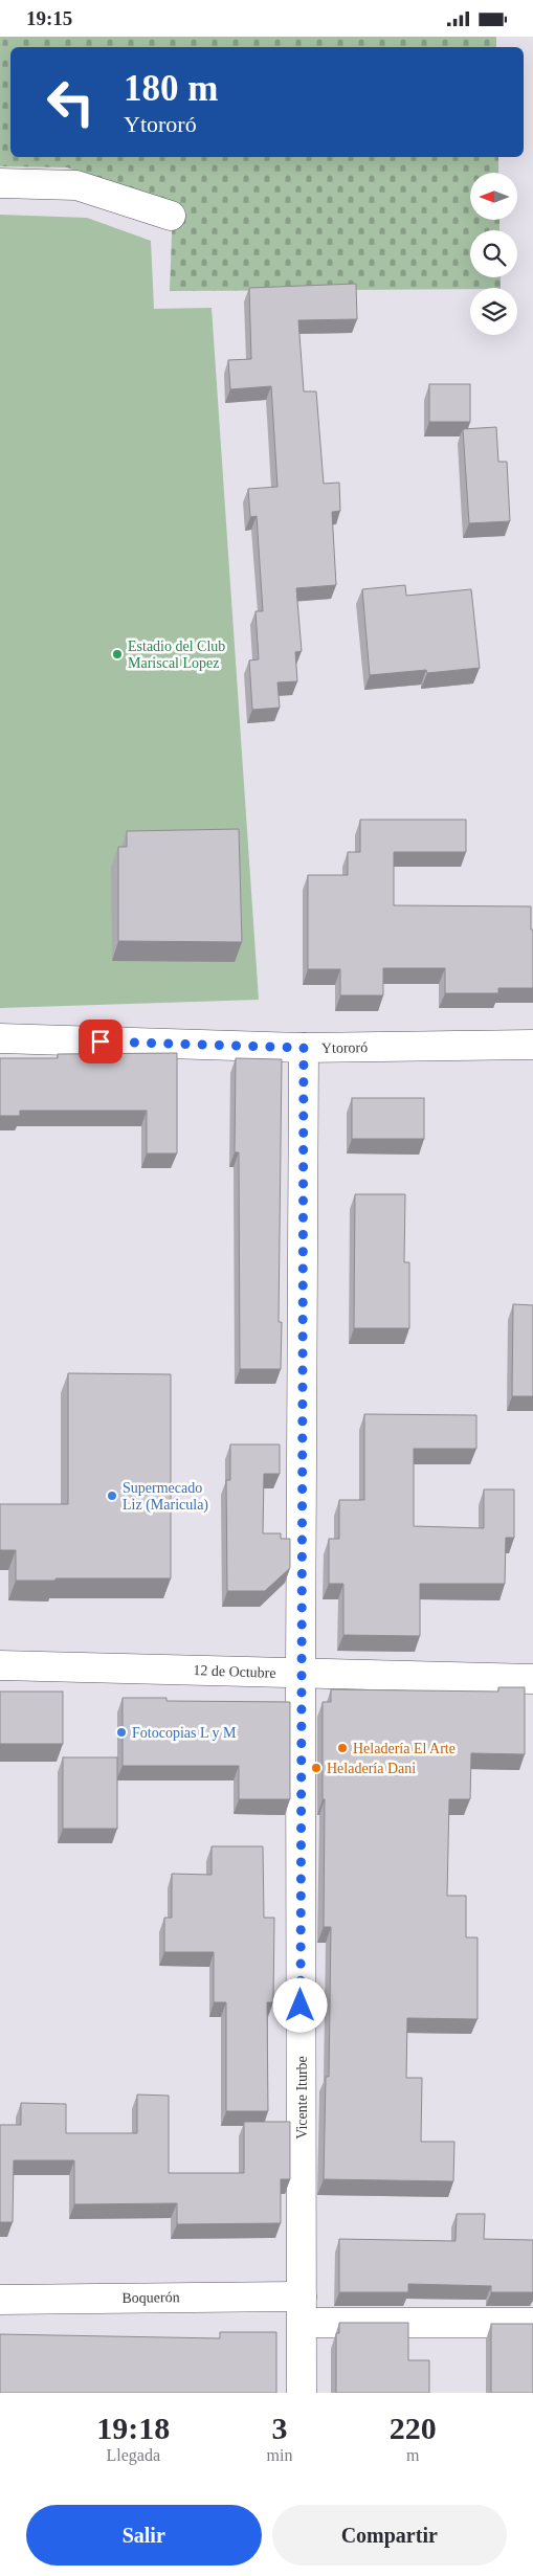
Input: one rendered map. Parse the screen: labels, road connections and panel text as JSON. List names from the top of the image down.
{
  "streets": {
    "street": [
      "Ytororó",
      "12 de Octubre",
      "Vicente Iturbe",
      "Boquerón"
    ]
  },
  "crossings": [
    ["Ytororó", "Vicente Iturbe"],
    ["12 de Octubre", "Vicente Iturbe"],
    ["Vicente Iturbe", "Boquerón"]
  ],
  "places": [
    "Estadio del Club Mariscal Lopez",
    "Supermecado Liz (Maricula)",
    "Fotocopias L y M",
    "Heladería El Arte",
    "Heladería Dani"
  ],
  "north": "left",
  "page": {
    "status": "19:15",
    "turn": ["180 m", "Ytororó"],
    "eta": [
      "19:18",
      "Llegada",
      "3",
      "min",
      "220",
      "m"
    ],
    "buttons": ["Salir", "Compartir"]
  }
}
